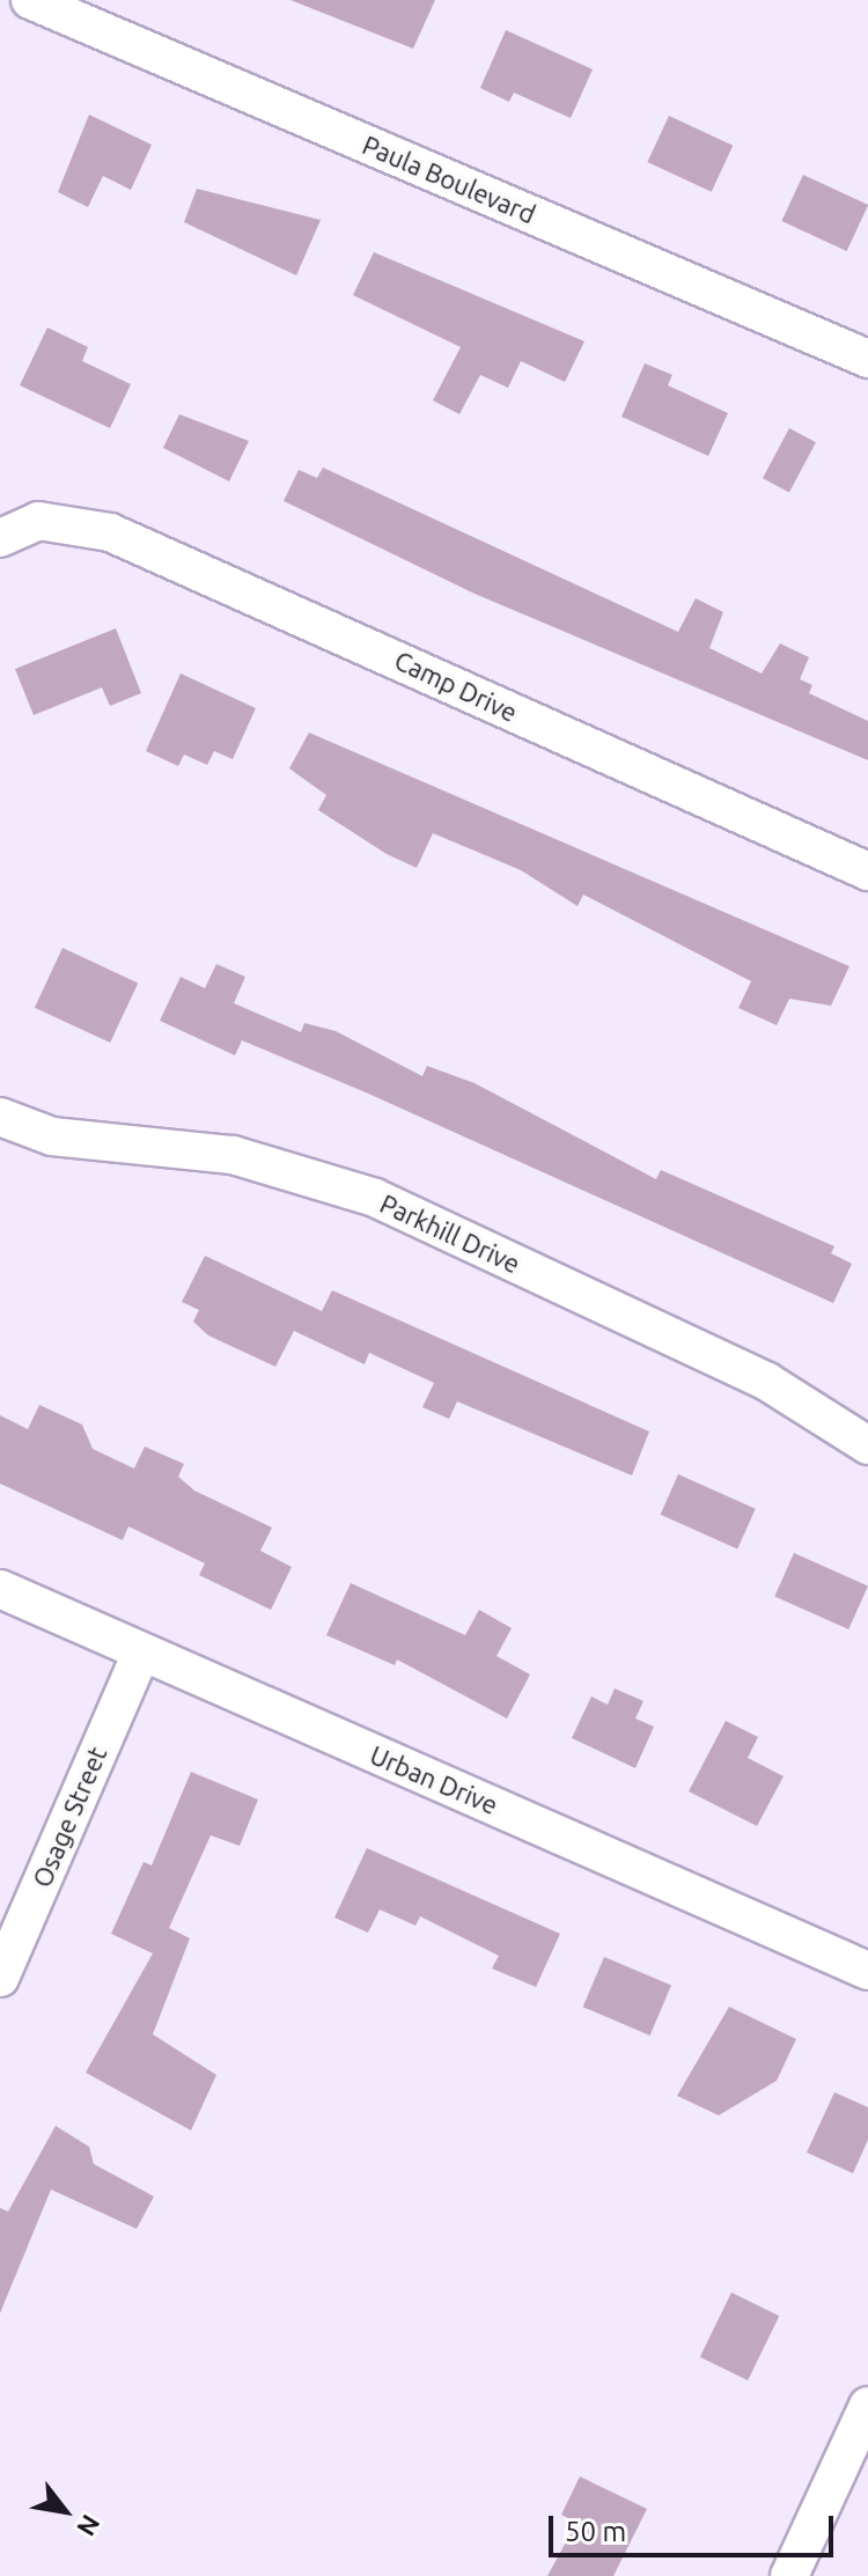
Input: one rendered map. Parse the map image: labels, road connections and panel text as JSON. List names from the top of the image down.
{
  "streets": {
    "street": [
      "Paula Boulevard",
      "Camp Drive",
      "Parkhill Drive",
      "Urban Drive",
      "Osage Street"
    ]
  },
  "crossings": [
    ["Urban Drive", "Osage Street"]
  ],
  "scale_bar": "50 m",
  "north": "bottom right"
}
